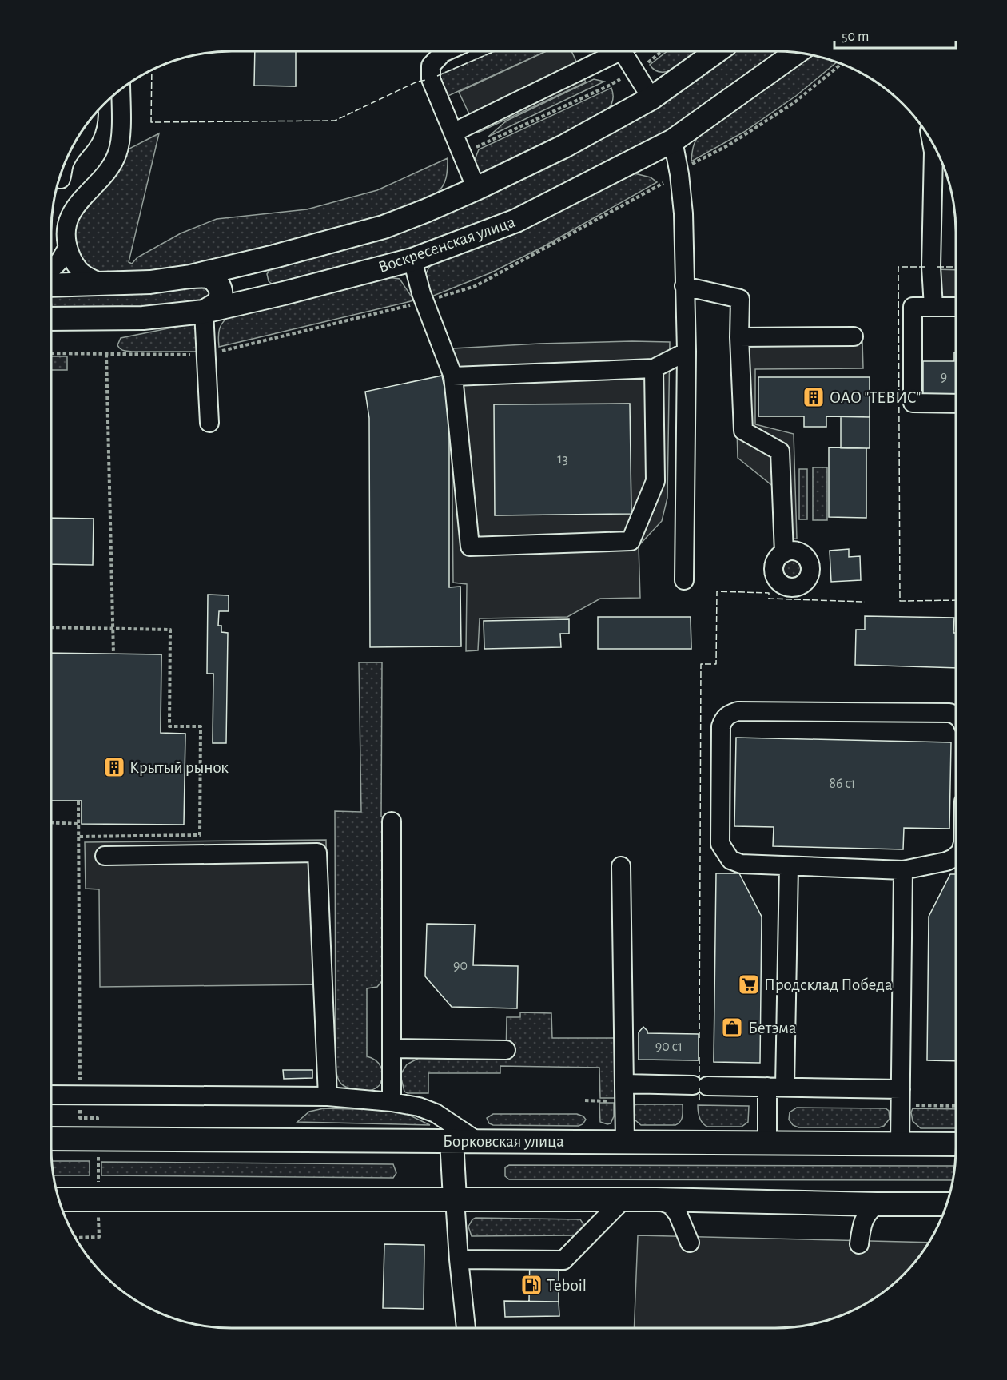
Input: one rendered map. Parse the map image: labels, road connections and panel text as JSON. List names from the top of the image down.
{
  "streets": {
    "main road": ["Воскресенская улица", "Борковская улица"]
  },
  "places": {
    "building": ["ОАО \"ТЕВИС\"", "Крытый рынок"],
    "supermarket": ["Продсклад Победа"],
    "shop": ["Бетэма"],
    "fuel station": ["Teboil"]
  },
  "house_numbers": [
    "9",
    "13",
    "86 c1",
    "90",
    "90 с1"
  ],
  "scale_bar": "50 m"
}
